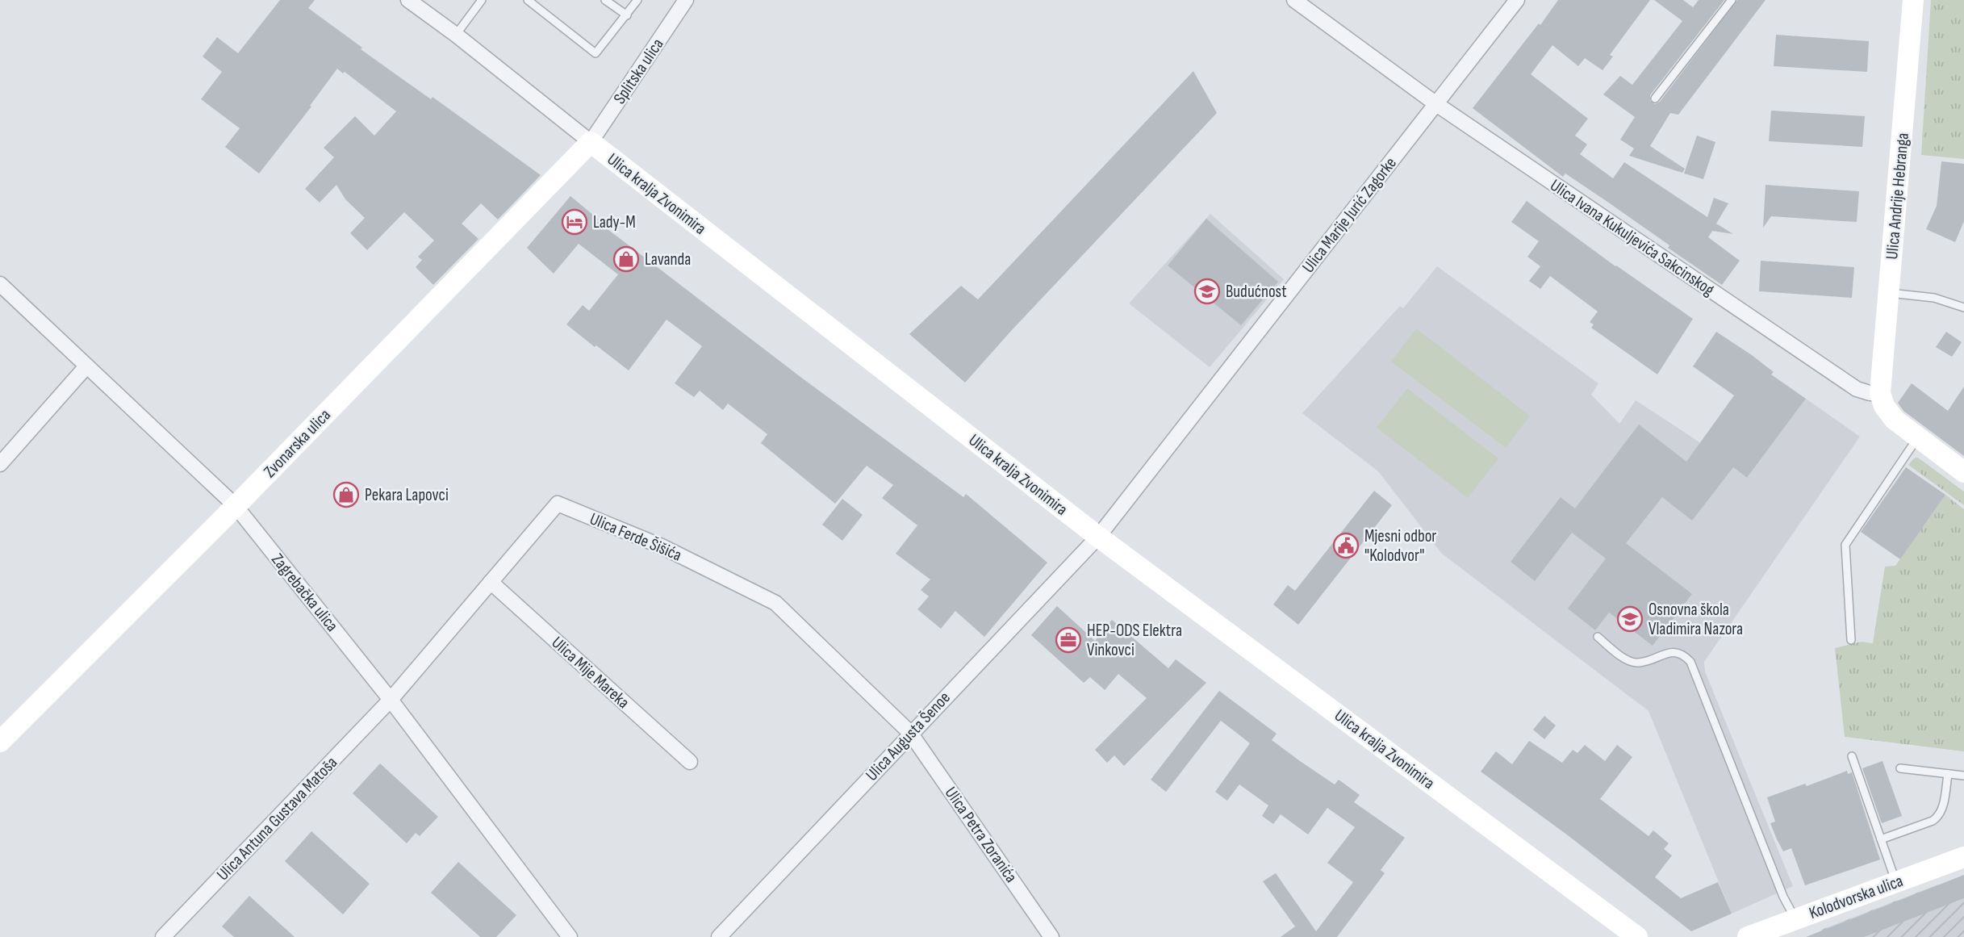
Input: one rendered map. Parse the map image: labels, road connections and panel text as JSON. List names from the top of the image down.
{
  "streets": {
    "main road": [
      "Ulica kralja Zvonimira",
      "Ulica Andrije Hebranga",
      "Zvonarska ulica",
      "Kolodvorska ulica"
    ],
    "street": [
      "Splitska ulica",
      "Ulica Marije Jurić Zagorke",
      "Ulica Ivana Kukuljevića Sakcinskog",
      "Ulica Ferde Šišića",
      "Zagrebačka ulica",
      "Ulica Mije Mareka",
      "Ulica Augusta Šenoe",
      "Ulica Antuna Gustava Matoša",
      "Ulica Petra Zoranića"
    ]
  },
  "crossings": [
    ["Splitska ulica", "Ulica kralja Zvonimira"],
    ["Splitska ulica", "Zvonarska ulica"],
    ["Ulica kralja Zvonimira", "Ulica Marije Jurić Zagorke"],
    ["Ulica kralja Zvonimira", "Zvonarska ulica"],
    ["Ulica kralja Zvonimira", "Ulica Augusta Šenoe"],
    ["Ulica Andrije Hebranga", "Ulica Ivana Kukuljevića Sakcinskog"],
    ["Ulica Marije Jurić Zagorke", "Ulica Ivana Kukuljevića Sakcinskog"],
    ["Ulica Marije Jurić Zagorke", "Ulica Augusta Šenoe"],
    ["Zvonarska ulica", "Zagrebačka ulica"],
    ["Ulica Ferde Šišića", "Zagrebačka ulica"],
    ["Ulica Ferde Šišića", "Ulica Mije Mareka"],
    ["Ulica Ferde Šišića", "Ulica Augusta Šenoe"],
    ["Ulica Ferde Šišića", "Ulica Antuna Gustava Matoša"],
    ["Ulica Ferde Šišića", "Ulica Petra Zoranića"],
    ["Zagrebačka ulica", "Ulica Antuna Gustava Matoša"],
    ["Ulica Augusta Šenoe", "Ulica Petra Zoranića"]
  ],
  "places": {
    "hotel": ["Lady-M"],
    "shop": ["Lavanda", "Pekara Lapovci"],
    "school or university": ["Budućnost", "Osnovna škola Vladimira Nazora"],
    "public building": ["Mjesni odbor \"Kolodvor\""],
    "office": ["HEP-ODS Elektra Vinkovci"]
  }
}
